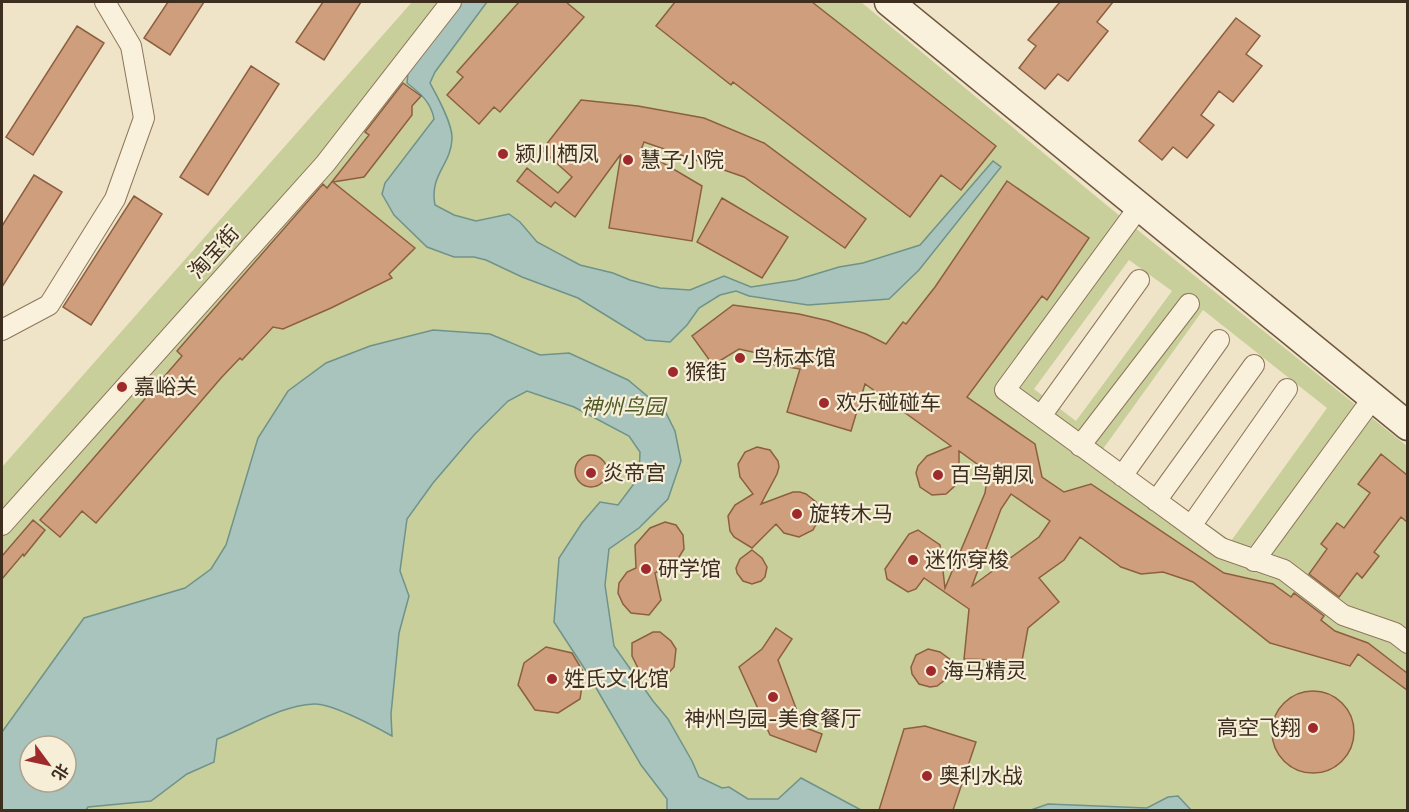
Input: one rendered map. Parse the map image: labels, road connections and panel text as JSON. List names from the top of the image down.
{
  "streets": {
    "street": ["淘宝街"]
  },
  "parks": ["神州鸟园"],
  "places": [
    "颍川栖凤",
    "慧子小院",
    "鸟标本馆",
    "猴街",
    "嘉峪关",
    "欢乐碰碰车",
    "炎帝宫",
    "百鸟朝凤",
    "旋转木马",
    "迷你穿梭",
    "研学馆",
    "海马精灵",
    "姓氏文化馆",
    "神州鸟园-美食餐厅",
    "高空飞翔",
    "奥利水战"
  ],
  "north": "bottom right"
}
